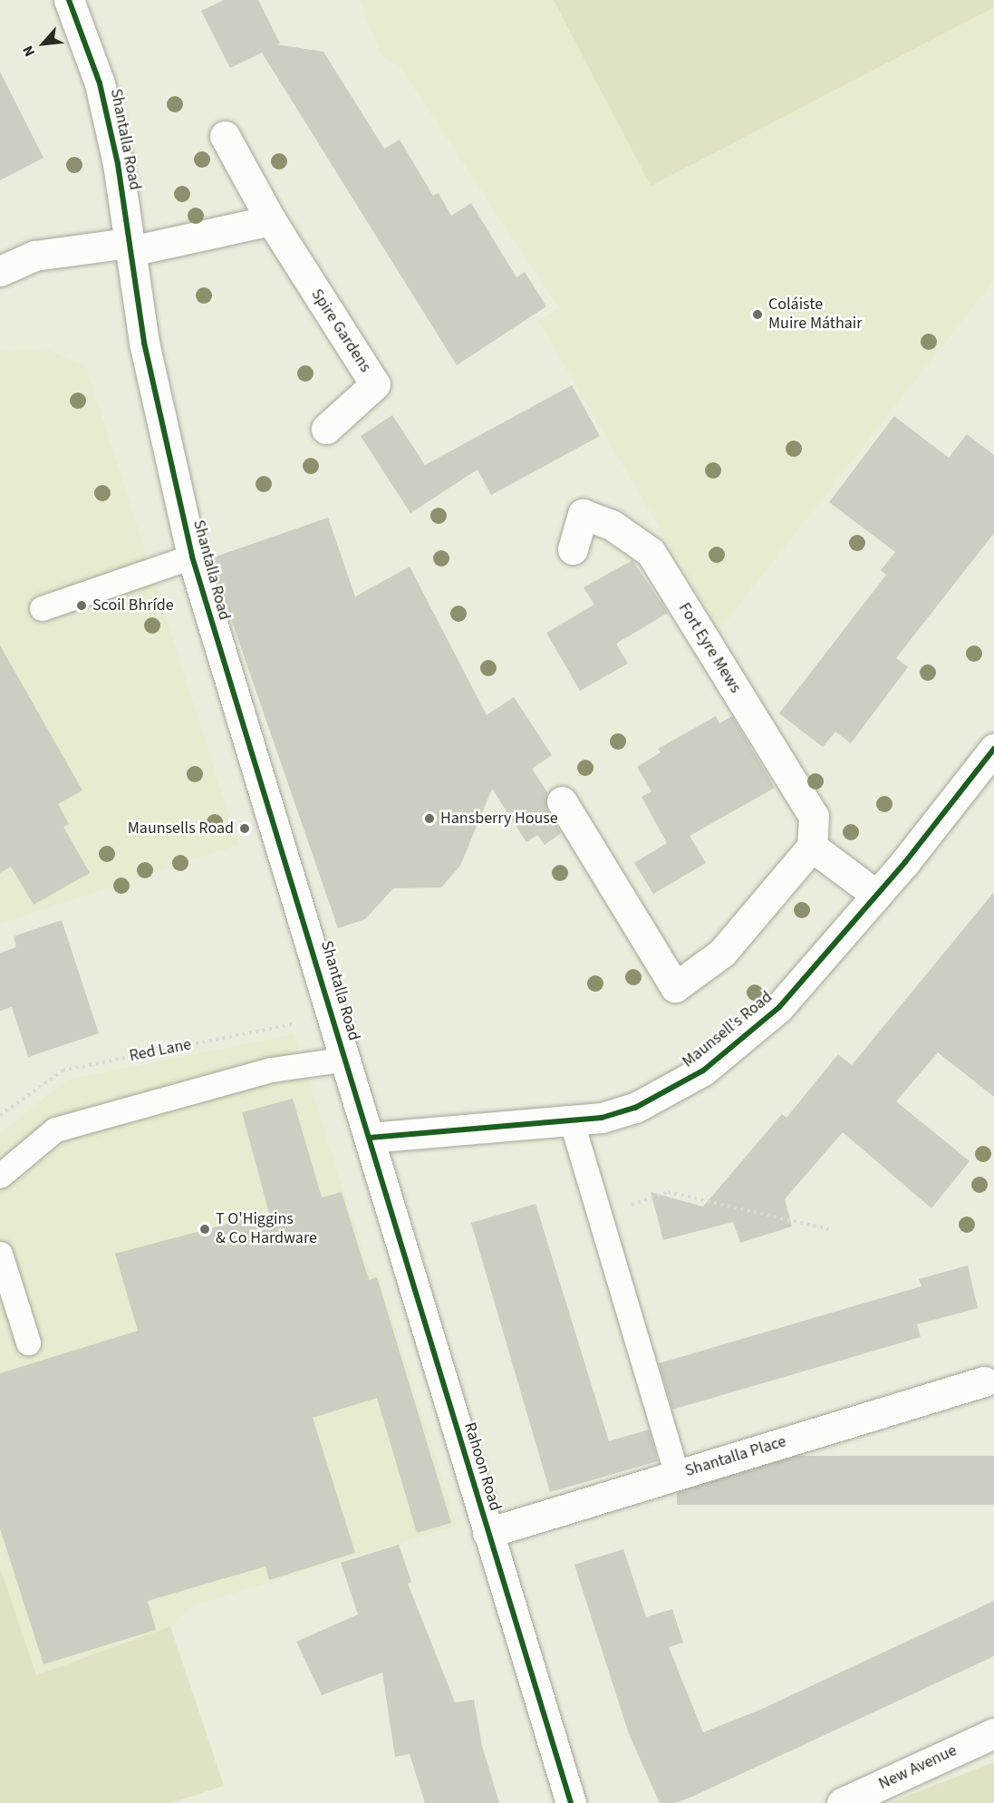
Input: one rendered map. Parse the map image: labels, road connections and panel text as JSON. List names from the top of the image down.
{
  "streets": {
    "street": [
      "Shantalla Road",
      "Spire Gardens",
      "Fort Eyre Mews",
      "Maunsell's Road",
      "Shantalla Place",
      "Rahoon Road",
      "New Avenue"
    ],
    "path": ["Red Lane"]
  },
  "crossings": [
    ["Shantalla Road", "Maunsell's Road"],
    ["Shantalla Road", "Red Lane"],
    ["Shantalla Road", "Rahoon Road"],
    ["Maunsell's Road", "Rahoon Road"],
    ["Shantalla Place", "Rahoon Road"]
  ],
  "places": [
    "Coláiste Muire Máthair",
    "Scoil Bhríde",
    "Hansberry House",
    "Maunsells Road",
    "T O'Higgins & Co Hardware"
  ],
  "north": "bottom left"
}
